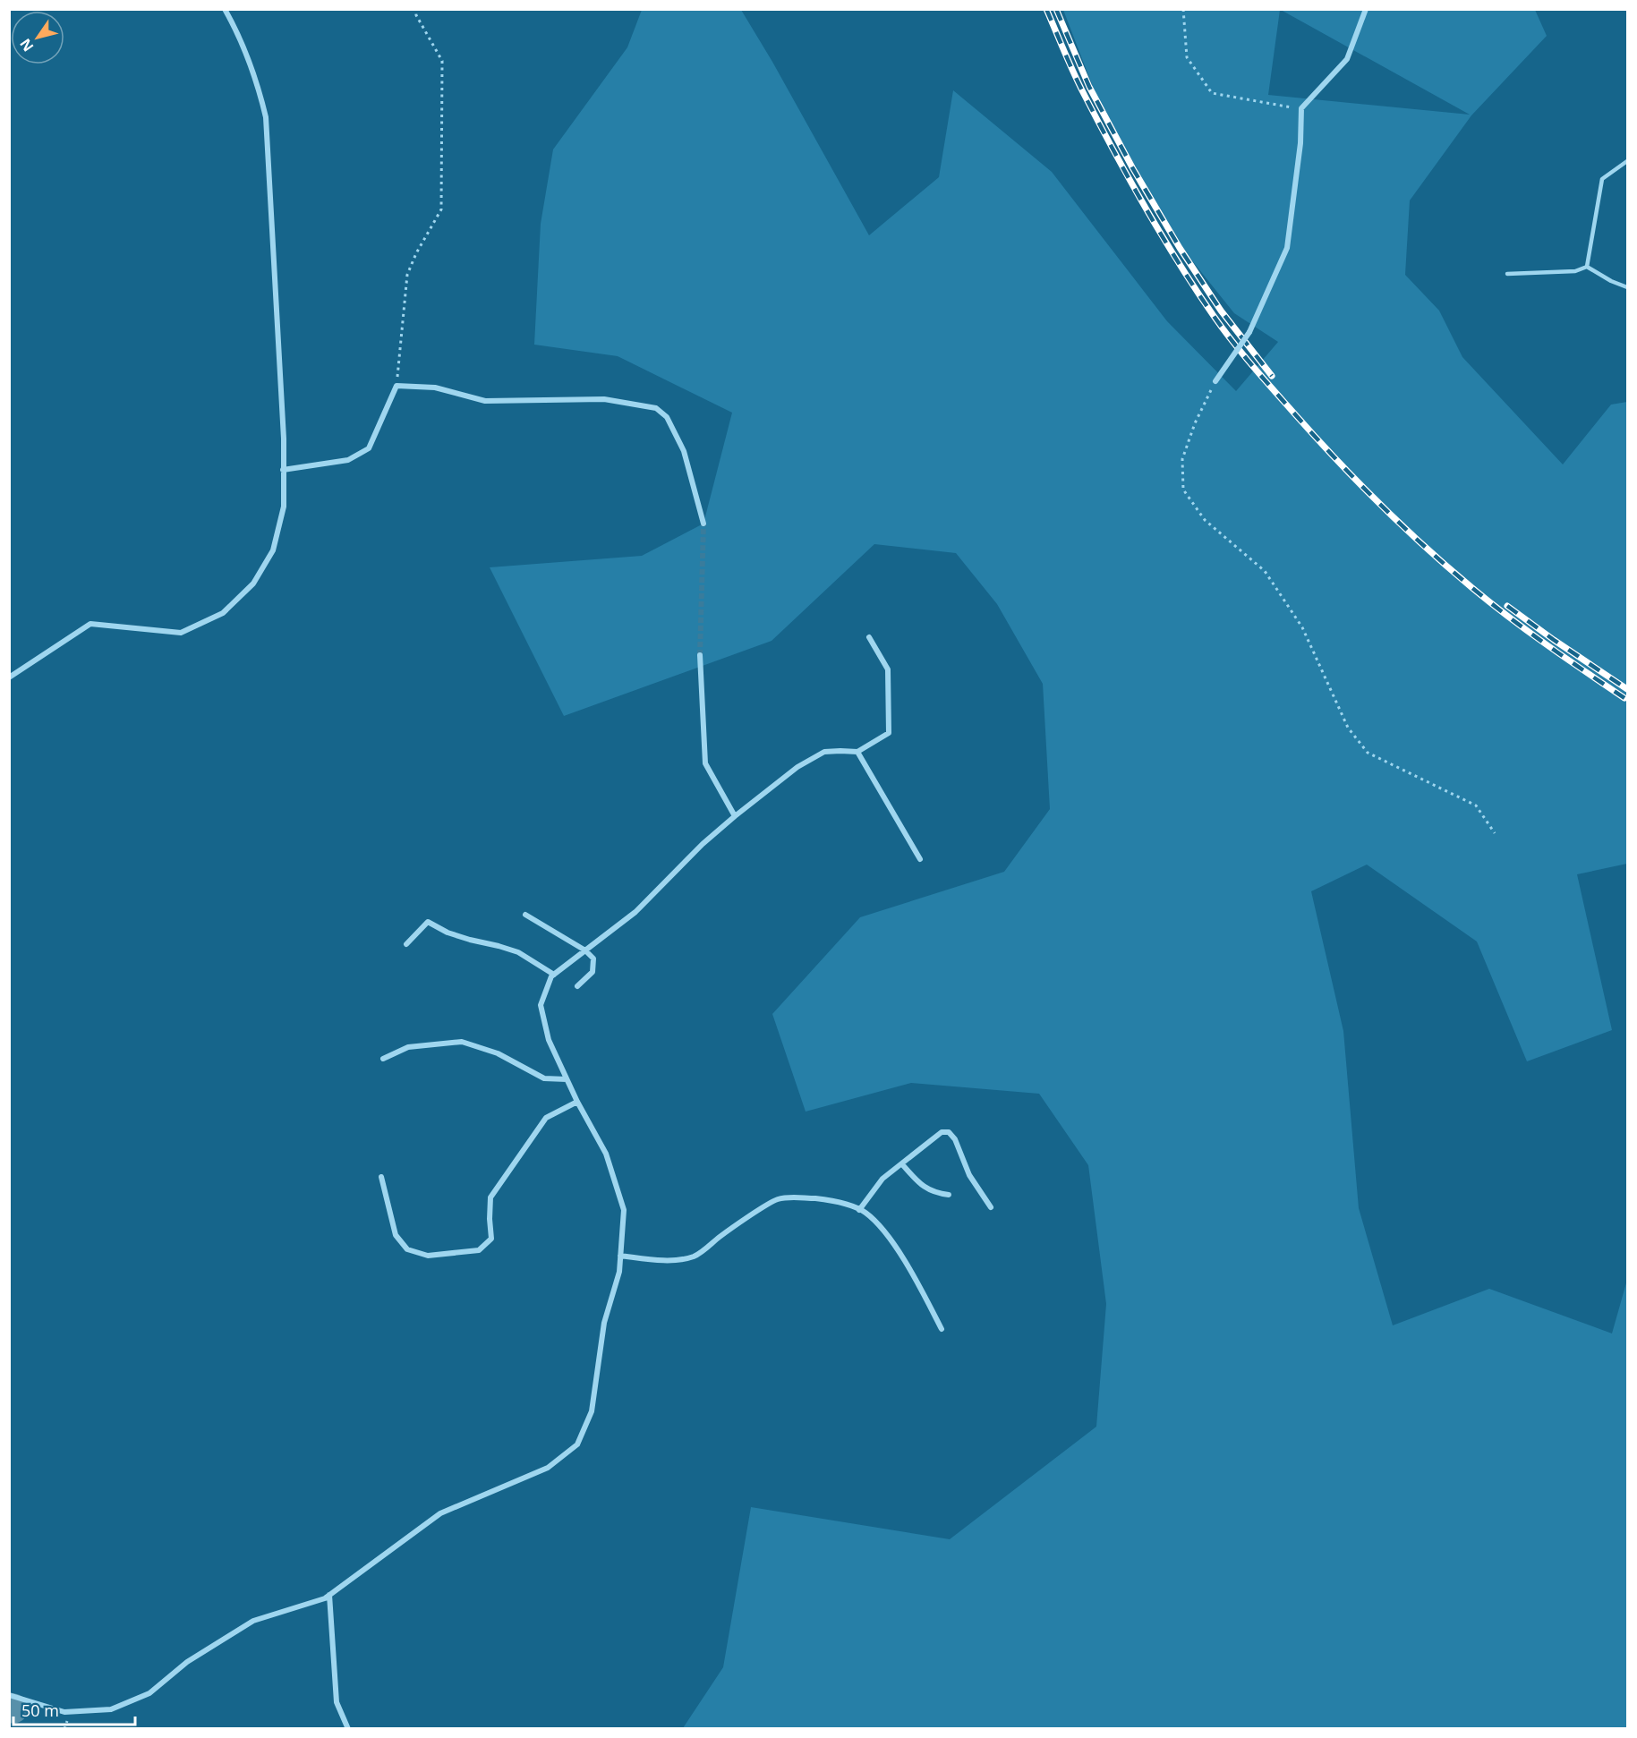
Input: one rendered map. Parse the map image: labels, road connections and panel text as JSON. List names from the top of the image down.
{
  "scale_bar": "50 m",
  "north": "bottom left"
}
